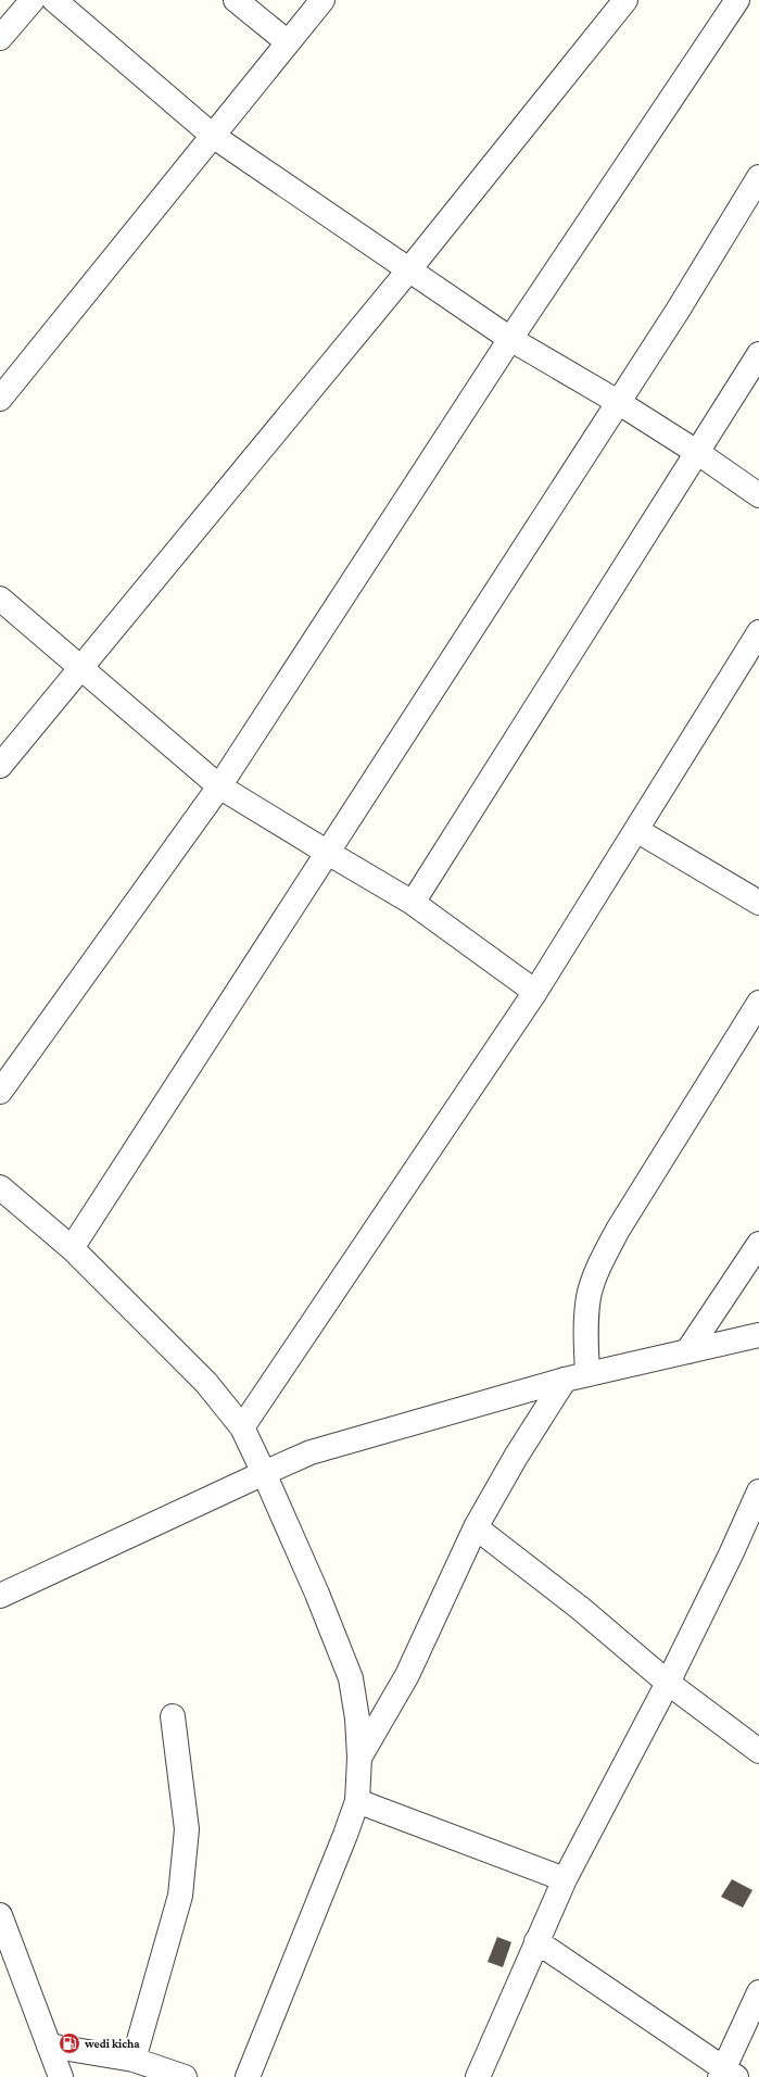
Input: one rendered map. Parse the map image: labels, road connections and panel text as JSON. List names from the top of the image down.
{
  "places": {
    "fuel station": ["wedi kicha"]
  }
}
